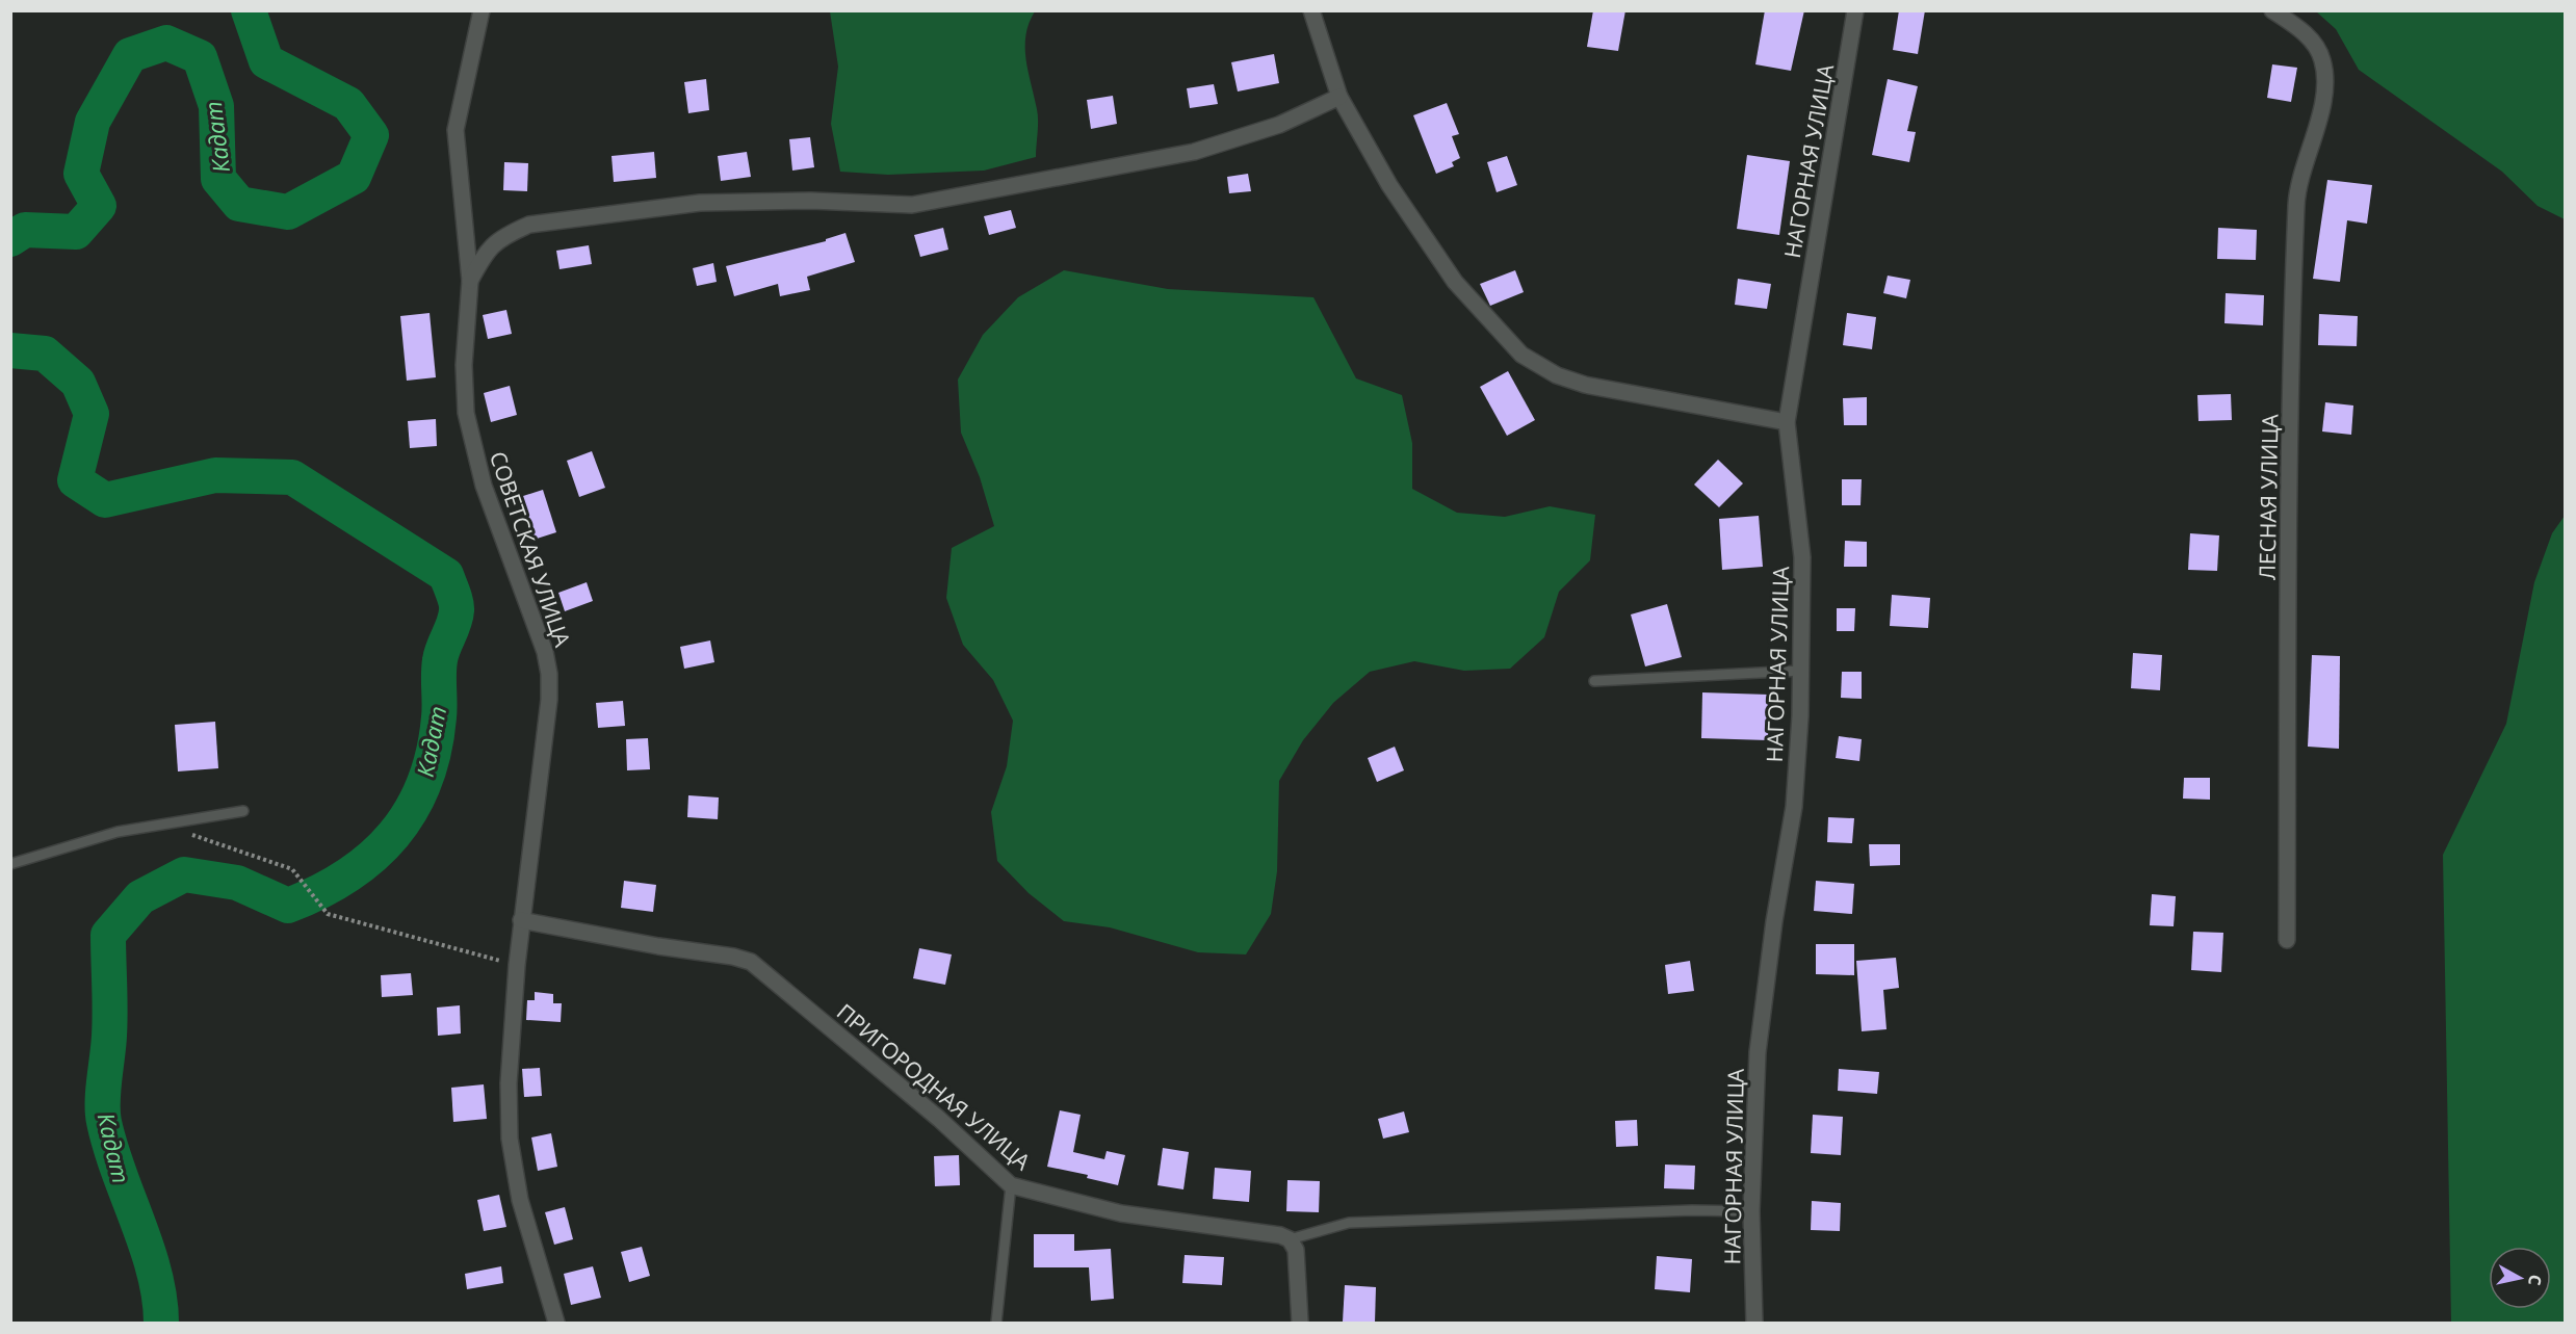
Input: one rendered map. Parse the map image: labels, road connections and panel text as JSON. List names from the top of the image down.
{
  "streets": {
    "street": [
      "НАГОРНАЯ УЛИЦА",
      "ЛЕСНАЯ УЛИЦА",
      "СОВЕТСКАЯ УЛИЦА",
      "ПРИГОРОДНАЯ УЛИЦА"
    ]
  },
  "crossings": [
    ["СОВЕТСКАЯ УЛИЦА", "ПРИГОРОДНАЯ УЛИЦА"]
  ],
  "water": ["Кадат"],
  "north": "right"
}
